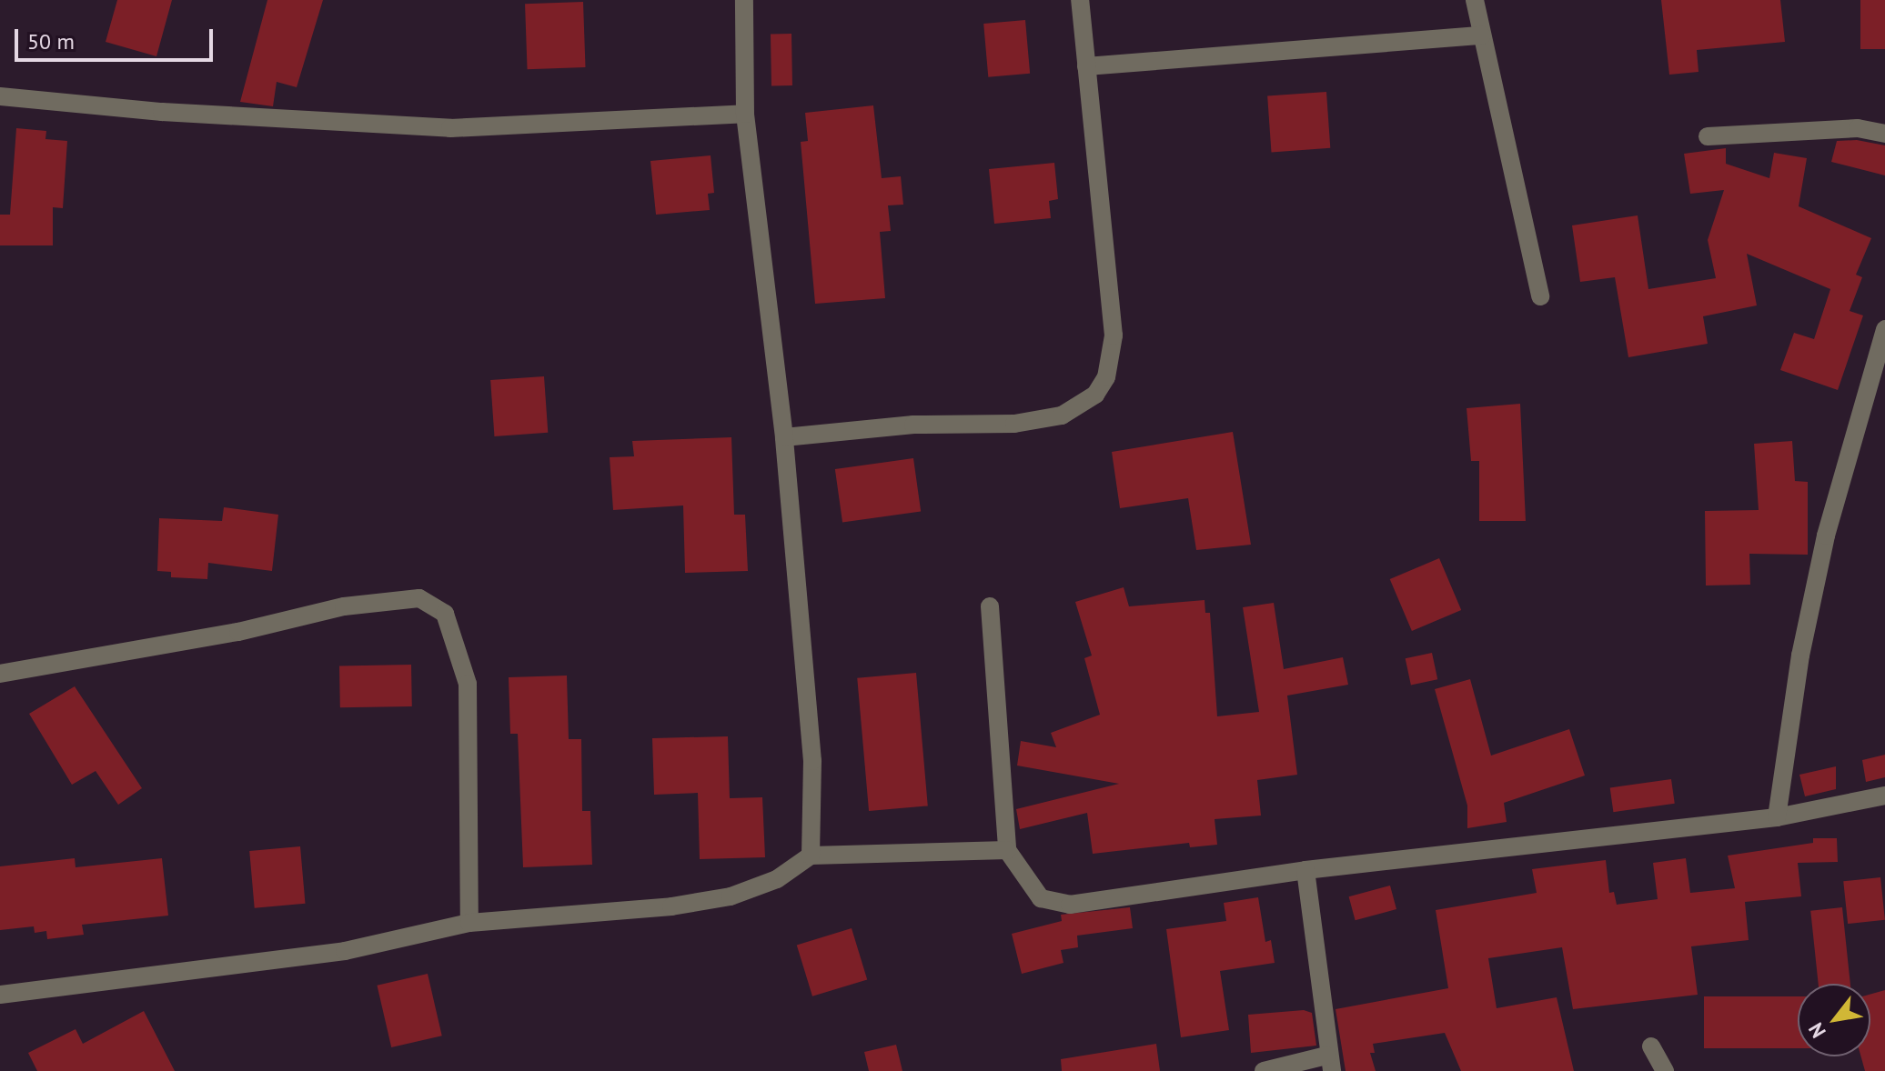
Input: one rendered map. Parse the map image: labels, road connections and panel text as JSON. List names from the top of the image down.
{
  "scale_bar": "50 m",
  "north": "bottom left"
}
